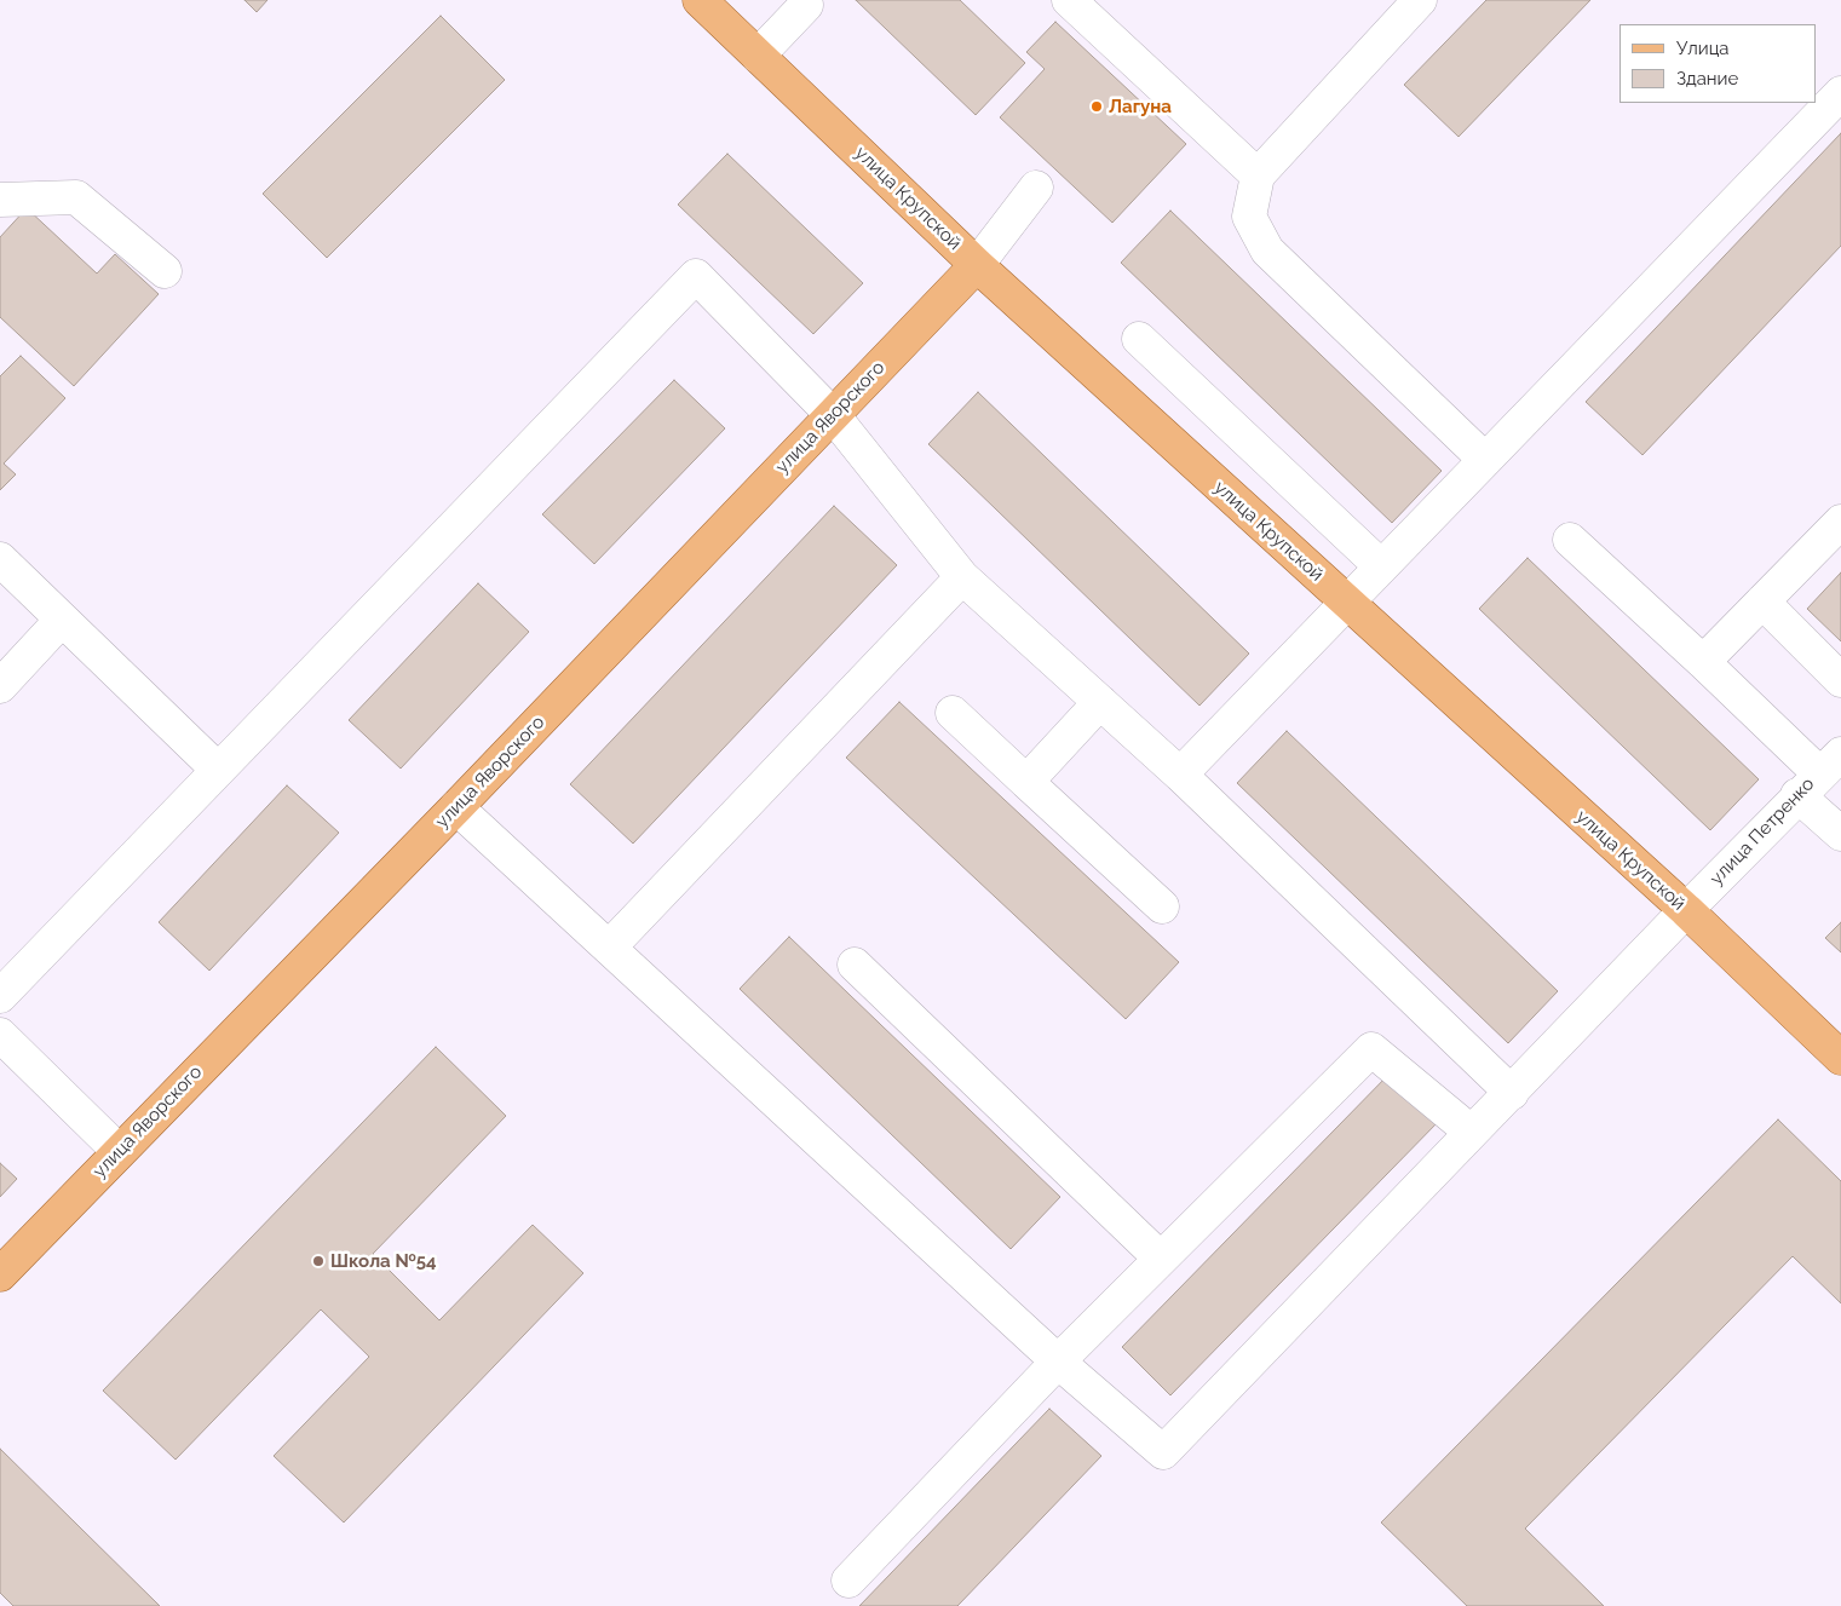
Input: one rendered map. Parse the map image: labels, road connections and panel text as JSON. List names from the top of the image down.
{
  "streets": {
    "main road": ["улица Крупской", "улица Яворского"],
    "street": ["улица Петренко"]
  },
  "crossings": [
    ["улица Крупской", "улица Яворского"],
    ["улица Крупской", "улица Петренко"]
  ],
  "places": ["Лагуна", "Школа №54"],
  "legend": ["Улица", "Здание"]
}
